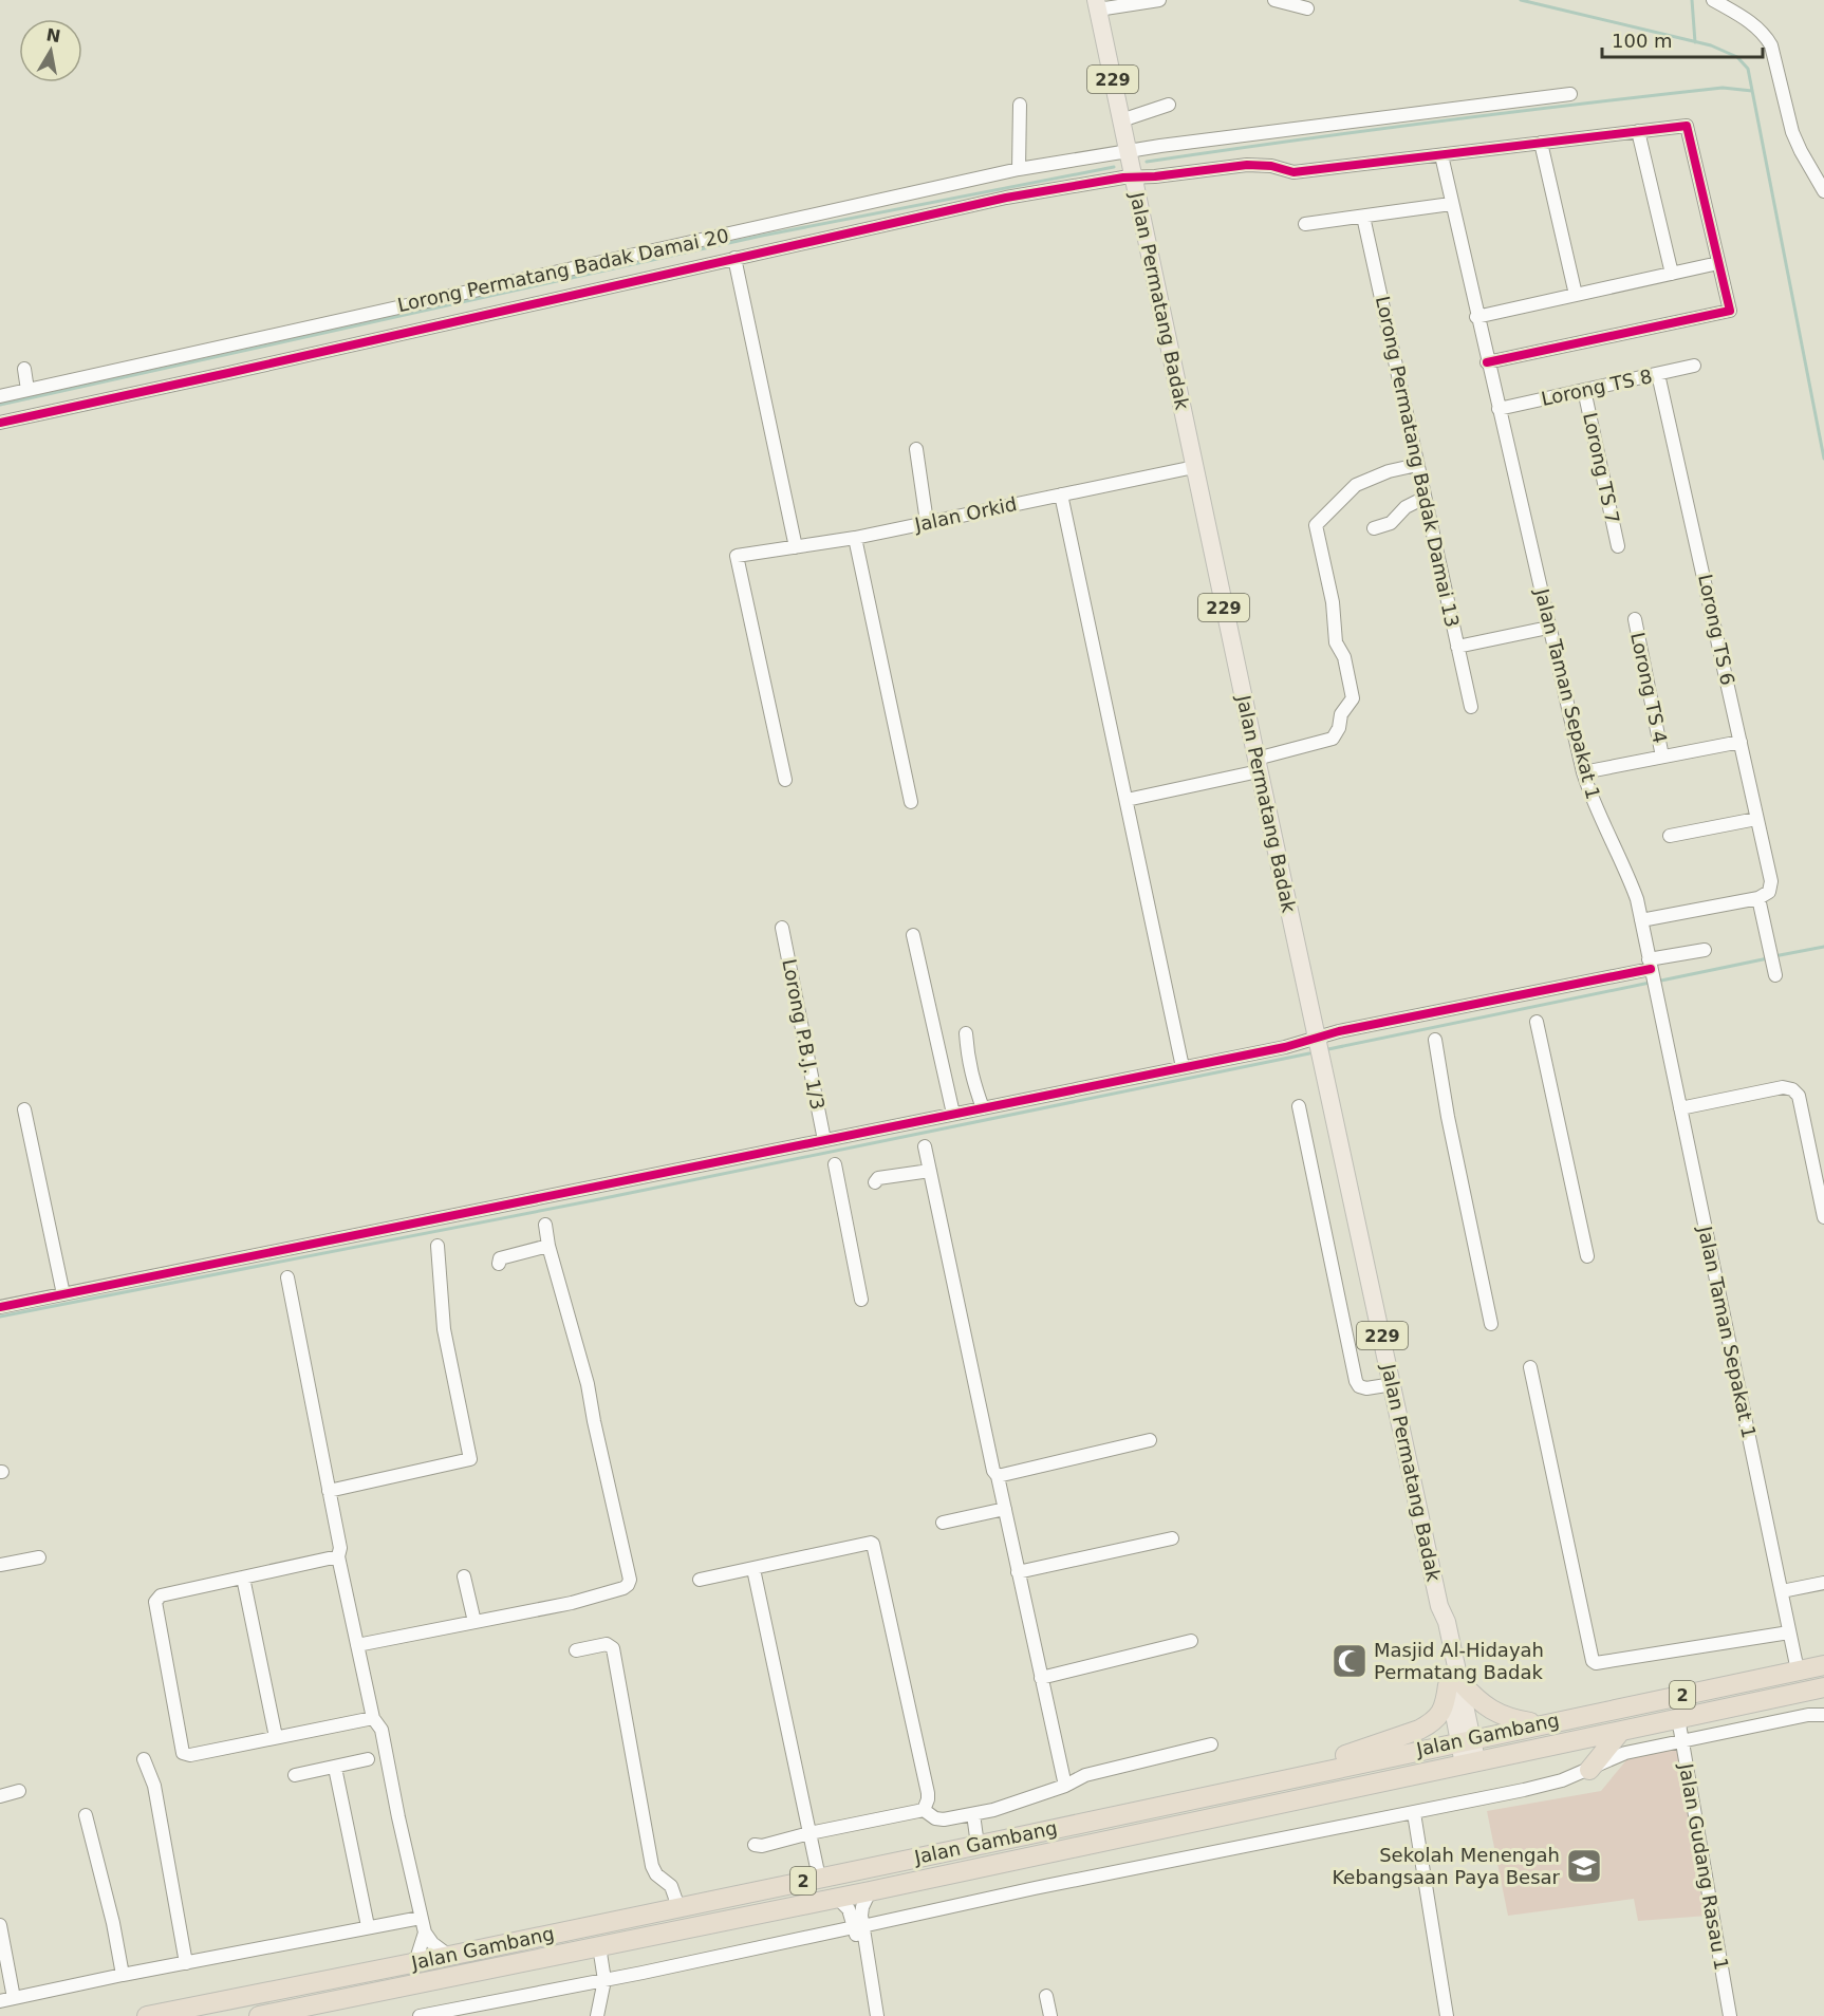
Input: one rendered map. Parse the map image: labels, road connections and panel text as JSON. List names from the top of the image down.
{
  "streets": {
    "highway": ["2", "Jalan Gambang"],
    "main road": ["229", "Jalan Permatang Badak"],
    "street": [
      "Lorong Permatang Badak Damai 20",
      "Lorong TS 8",
      "Lorong Permatang Badak Damai 13",
      "Lorong TS 7",
      "Jalan Orkid",
      "Lorong TS 6",
      "Lorong TS 4",
      "Jalan Taman Sepakat 1",
      "Lorong P.B.J. 1/3",
      "Jalan Gudang Rasau 1"
    ]
  },
  "crossings": [
    ["Lorong Permatang Badak Damai 20", "Jalan Permatang Badak"],
    ["Jalan Permatang Badak", "Jalan Orkid"],
    ["Jalan Permatang Badak", "Jalan Gambang"],
    ["Lorong TS 8", "Lorong TS 7"],
    ["Lorong TS 8", "Lorong TS 6"],
    ["Lorong TS 8", "Jalan Taman Sepakat 1"],
    ["Jalan Taman Sepakat 1", "Jalan Gambang"],
    ["Jalan Gambang", "Jalan Gudang Rasau 1"]
  ],
  "places": {
    "mosque": ["Masjid Al-Hidayah Permatang Badak"],
    "school or university": ["Sekolah Menengah Kebangsaan Paya Besar"]
  },
  "scale_bar": "100 m",
  "north": "top"
}
